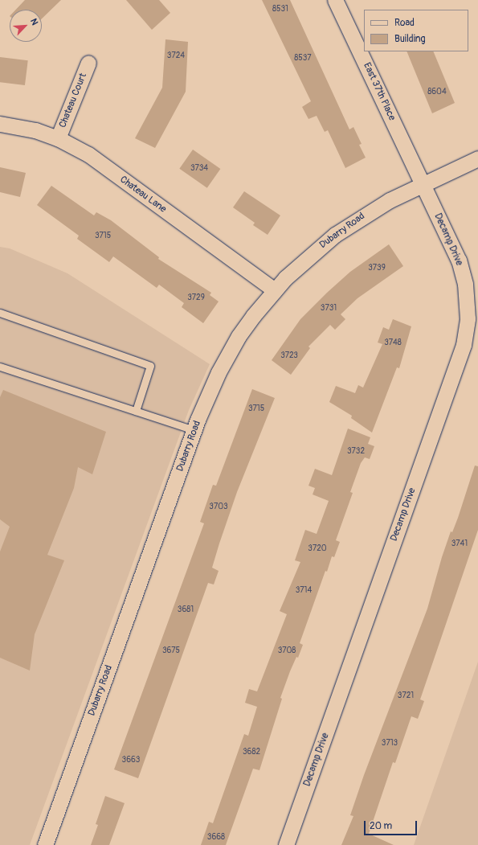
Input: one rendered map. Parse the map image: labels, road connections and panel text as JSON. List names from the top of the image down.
{
  "streets": {
    "street": [
      "East 37th Place",
      "Chateau Court",
      "Chateau Lane",
      "Dubarry Road",
      "Decamp Drive"
    ]
  },
  "crossings": [
    ["East 37th Place", "Dubarry Road"],
    ["East 37th Place", "Decamp Drive"],
    ["Chateau Court", "Chateau Lane"],
    ["Chateau Lane", "Dubarry Road"],
    ["Dubarry Road", "Decamp Drive"]
  ],
  "house_numbers": [
    "8531",
    "3724",
    "8537",
    "8604",
    "3734",
    "3715",
    "3739",
    "3729",
    "3731",
    "3748",
    "3723",
    "3715",
    "3732",
    "3703",
    "3741",
    "3720",
    "3714",
    "3681",
    "3675",
    "3708",
    "3721",
    "3713",
    "3682",
    "3663",
    "3668"
  ],
  "legend": ["Road", "Building"],
  "scale_bar": "20 m",
  "north": "top right"
}
